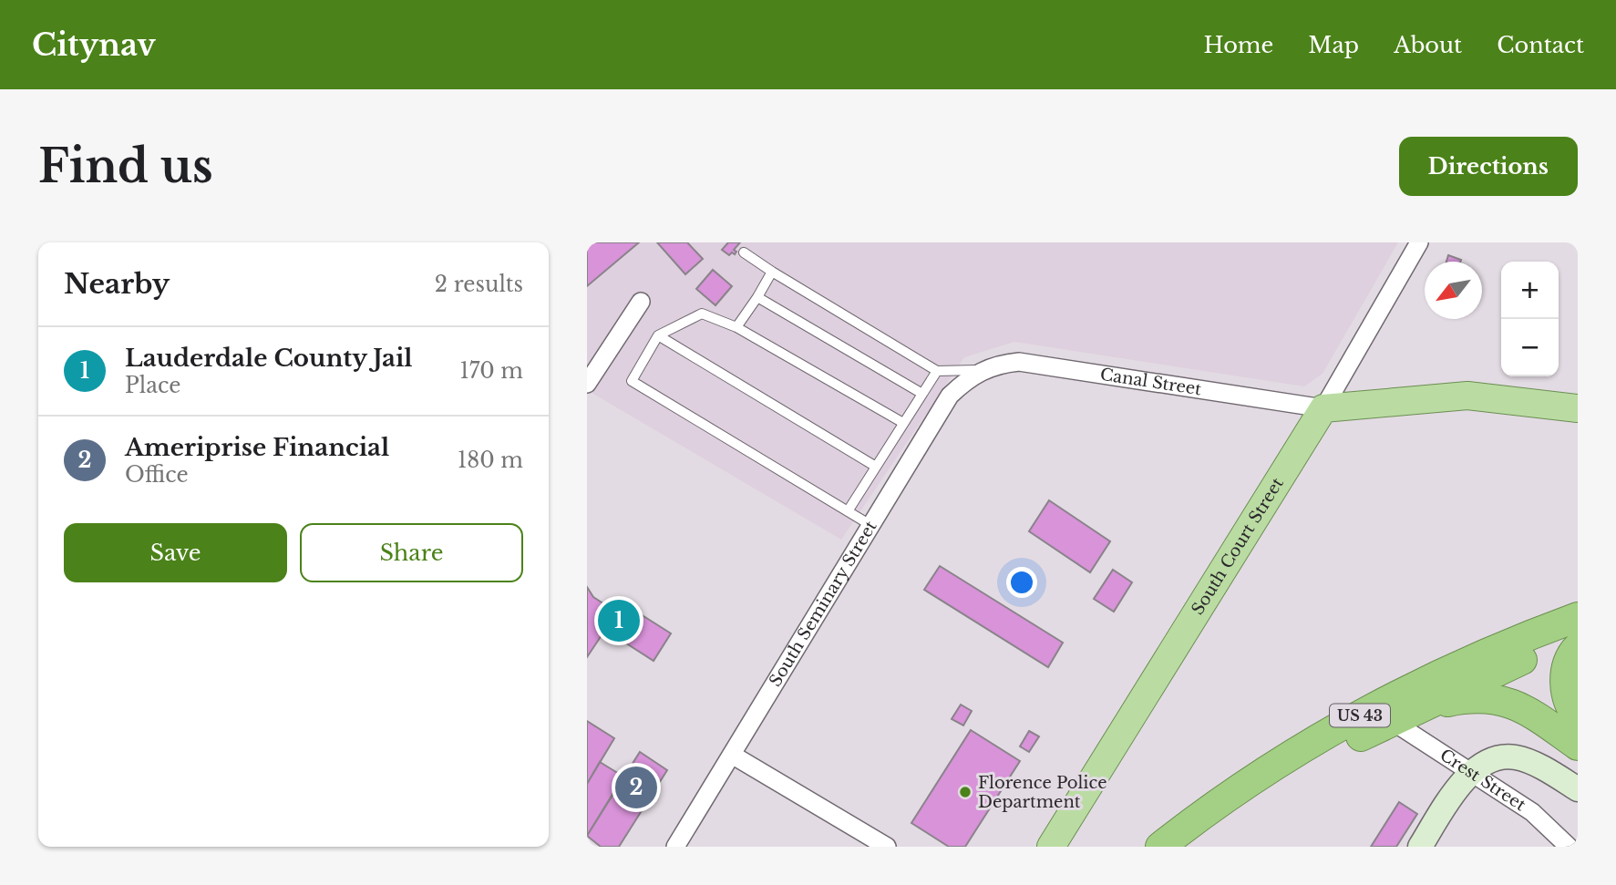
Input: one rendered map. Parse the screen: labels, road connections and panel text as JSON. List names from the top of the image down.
{
  "streets": {
    "highway": ["US 43"],
    "main road": ["South Court Street"],
    "street": ["Canal Street", "South Seminary Street", "Crest Street"]
  },
  "crossings": [
    ["Canal Street", "South Court Street"],
    ["Canal Street", "South Seminary Street"],
    ["US 43", "Crest Street"]
  ],
  "places": ["Florence Police Department"],
  "north": "bottom left",
  "page": {
    "header": "Citynav",
    "nav": [
      "Home",
      "Map",
      "About",
      "Contact"
    ],
    "buttons": [
      "Directions",
      ["Save", "Share"]
    ],
    "title": "Find us",
    "heading": ["Nearby", "2 results"],
    "map_buttons": ["+", "−"],
    "list": [
      {
        "mark": "1",
        "name": "Lauderdale County Jail",
        "note": "Place",
        "value": "170 m"
      },
      {
        "mark": "2",
        "name": "Ameriprise Financial",
        "note": "Office",
        "value": "180 m"
      }
    ],
    "pins": ["1", "2"]
  }
}
